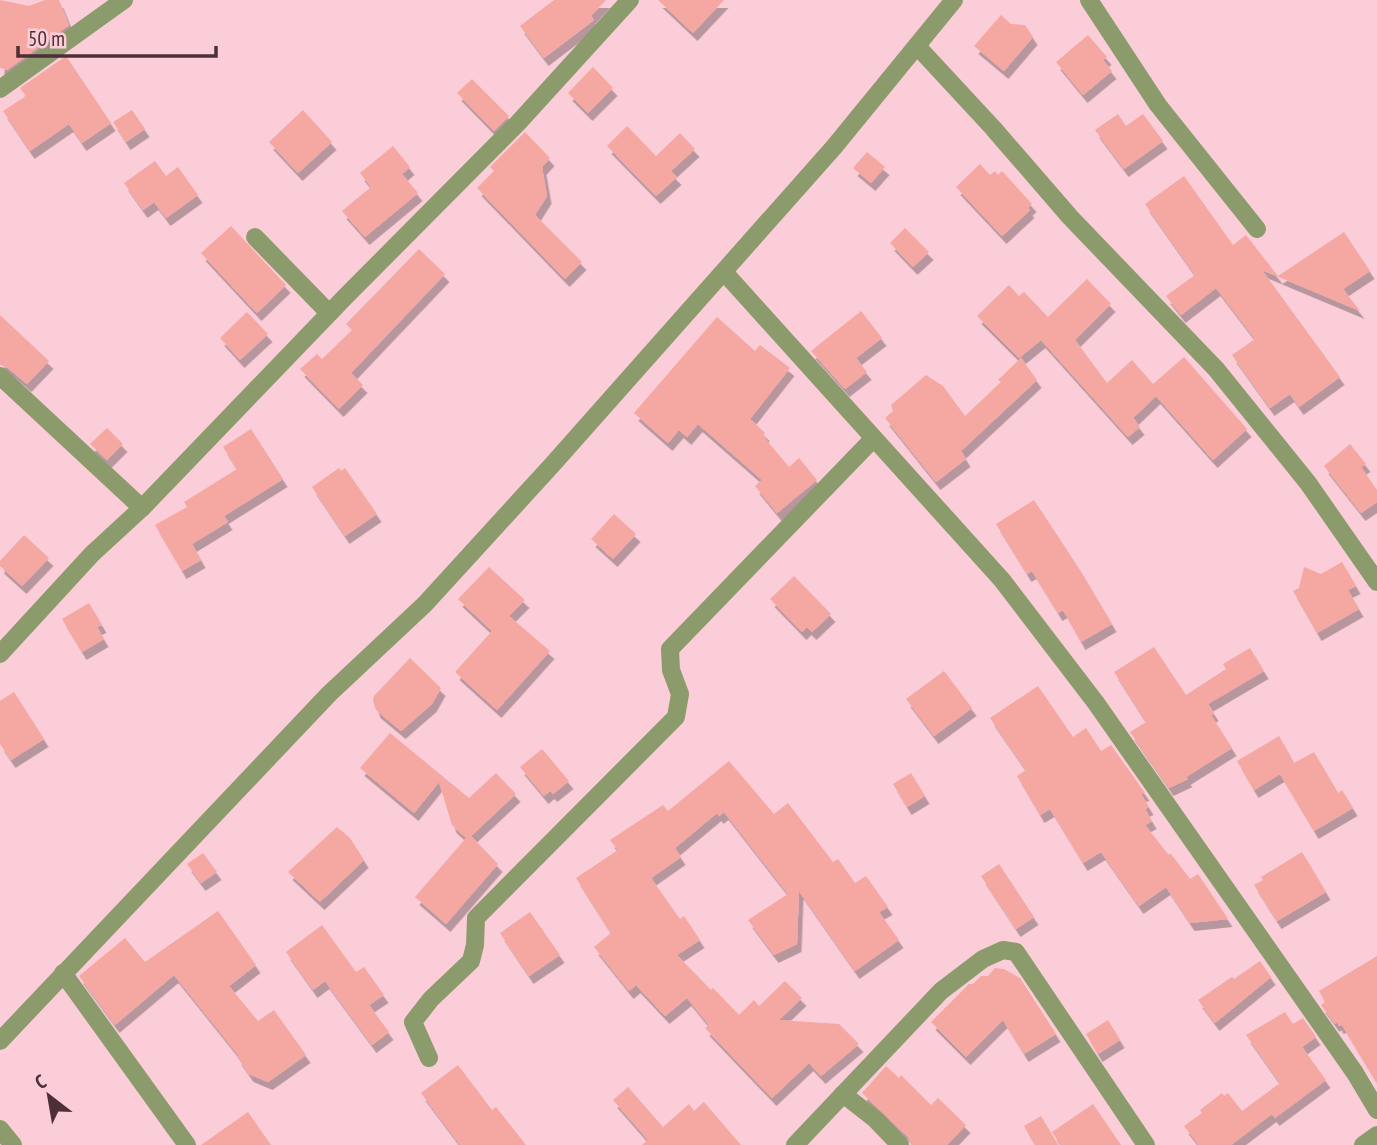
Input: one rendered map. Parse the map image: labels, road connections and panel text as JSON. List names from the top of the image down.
{
  "scale_bar": "50 m",
  "north": "top left"
}
